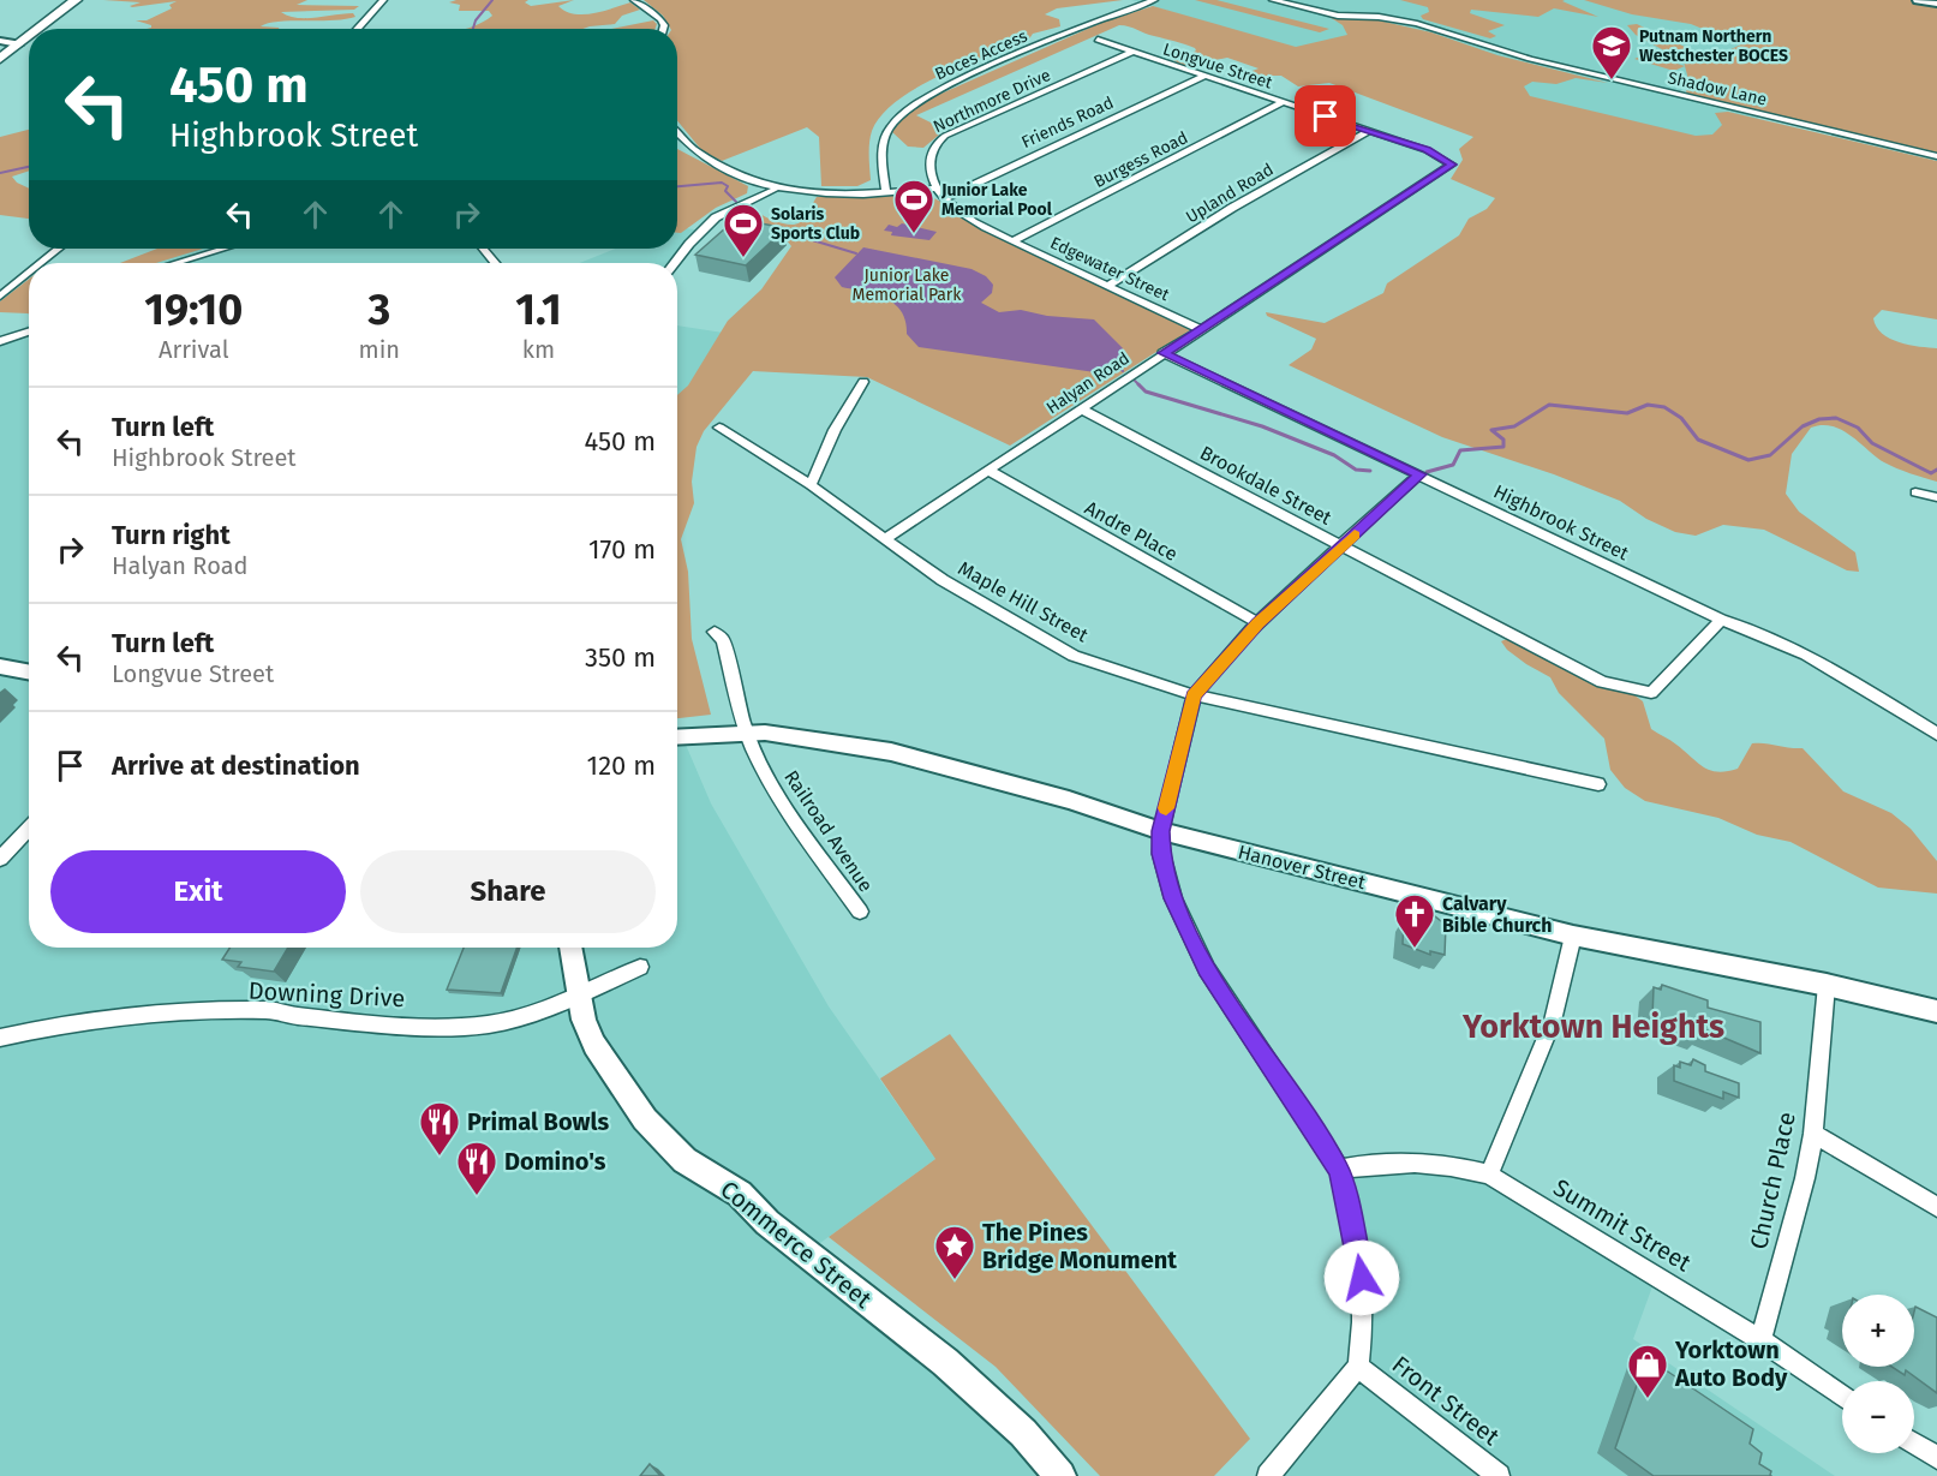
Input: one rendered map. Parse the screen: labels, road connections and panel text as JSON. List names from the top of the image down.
{
  "streets": {
    "street": [
      "Boces Access",
      "Longvue Street",
      "Shadow Lane",
      "Northmore Drive",
      "Friends Road",
      "Burgess Road",
      "Upland Road",
      "Edgewater Street",
      "Halyan Road",
      "Brookdale Street",
      "Highbrook Street",
      "Andre Place",
      "Maple Hill Street",
      "Railroad Avenue",
      "Hanover Street",
      "Downing Drive",
      "Church Place",
      "Summit Street",
      "Commerce Street",
      "Front Street"
    ]
  },
  "crossings": [
    ["Longvue Street", "Northmore Drive"],
    ["Longvue Street", "Friends Road"],
    ["Longvue Street", "Burgess Road"],
    ["Longvue Street", "Upland Road"],
    ["Longvue Street", "Halyan Road"],
    ["Northmore Drive", "Edgewater Street"],
    ["Friends Road", "Edgewater Street"],
    ["Burgess Road", "Edgewater Street"],
    ["Upland Road", "Edgewater Street"],
    ["Edgewater Street", "Halyan Road"],
    ["Halyan Road", "Brookdale Street"],
    ["Halyan Road", "Highbrook Street"],
    ["Halyan Road", "Andre Place"],
    ["Halyan Road", "Maple Hill Street"],
    ["Brookdale Street", "Highbrook Street"],
    ["Railroad Avenue", "Hanover Street"],
    ["Hanover Street", "Church Place"],
    ["Downing Drive", "Commerce Street"],
    ["Church Place", "Summit Street"]
  ],
  "districts": ["Yorktown Heights"],
  "parks": ["Junior Lake Memorial Park"],
  "places": {
    "school or university": ["Putnam Northern Westchester BOCES"],
    "sports": ["Junior Lake Memorial Pool", "Solaris Sports Club"],
    "church": ["Calvary Bible Church"],
    "restaurant": ["Primal Bowls", "Domino's"],
    "place": ["The Pines Bridge Monument"],
    "shop": ["Yorktown Auto Body"]
  },
  "page": {
    "turn": ["450 m", "Highbrook Street"],
    "eta": [
      "19:10",
      "Arrival",
      "3",
      "min",
      "1.1",
      "km"
    ],
    "list": [
      {
        "name": "Turn left",
        "note": "Highbrook Street",
        "value": "450 m"
      },
      {
        "name": "Turn right",
        "note": "Halyan Road",
        "value": "170 m"
      },
      {
        "name": "Turn left",
        "note": "Longvue Street",
        "value": "350 m"
      },
      {
        "name": "Arrive at destination",
        "value": "120 m"
      }
    ],
    "buttons": ["Exit", "Share"],
    "map_buttons": ["+", "−"]
  }
}
